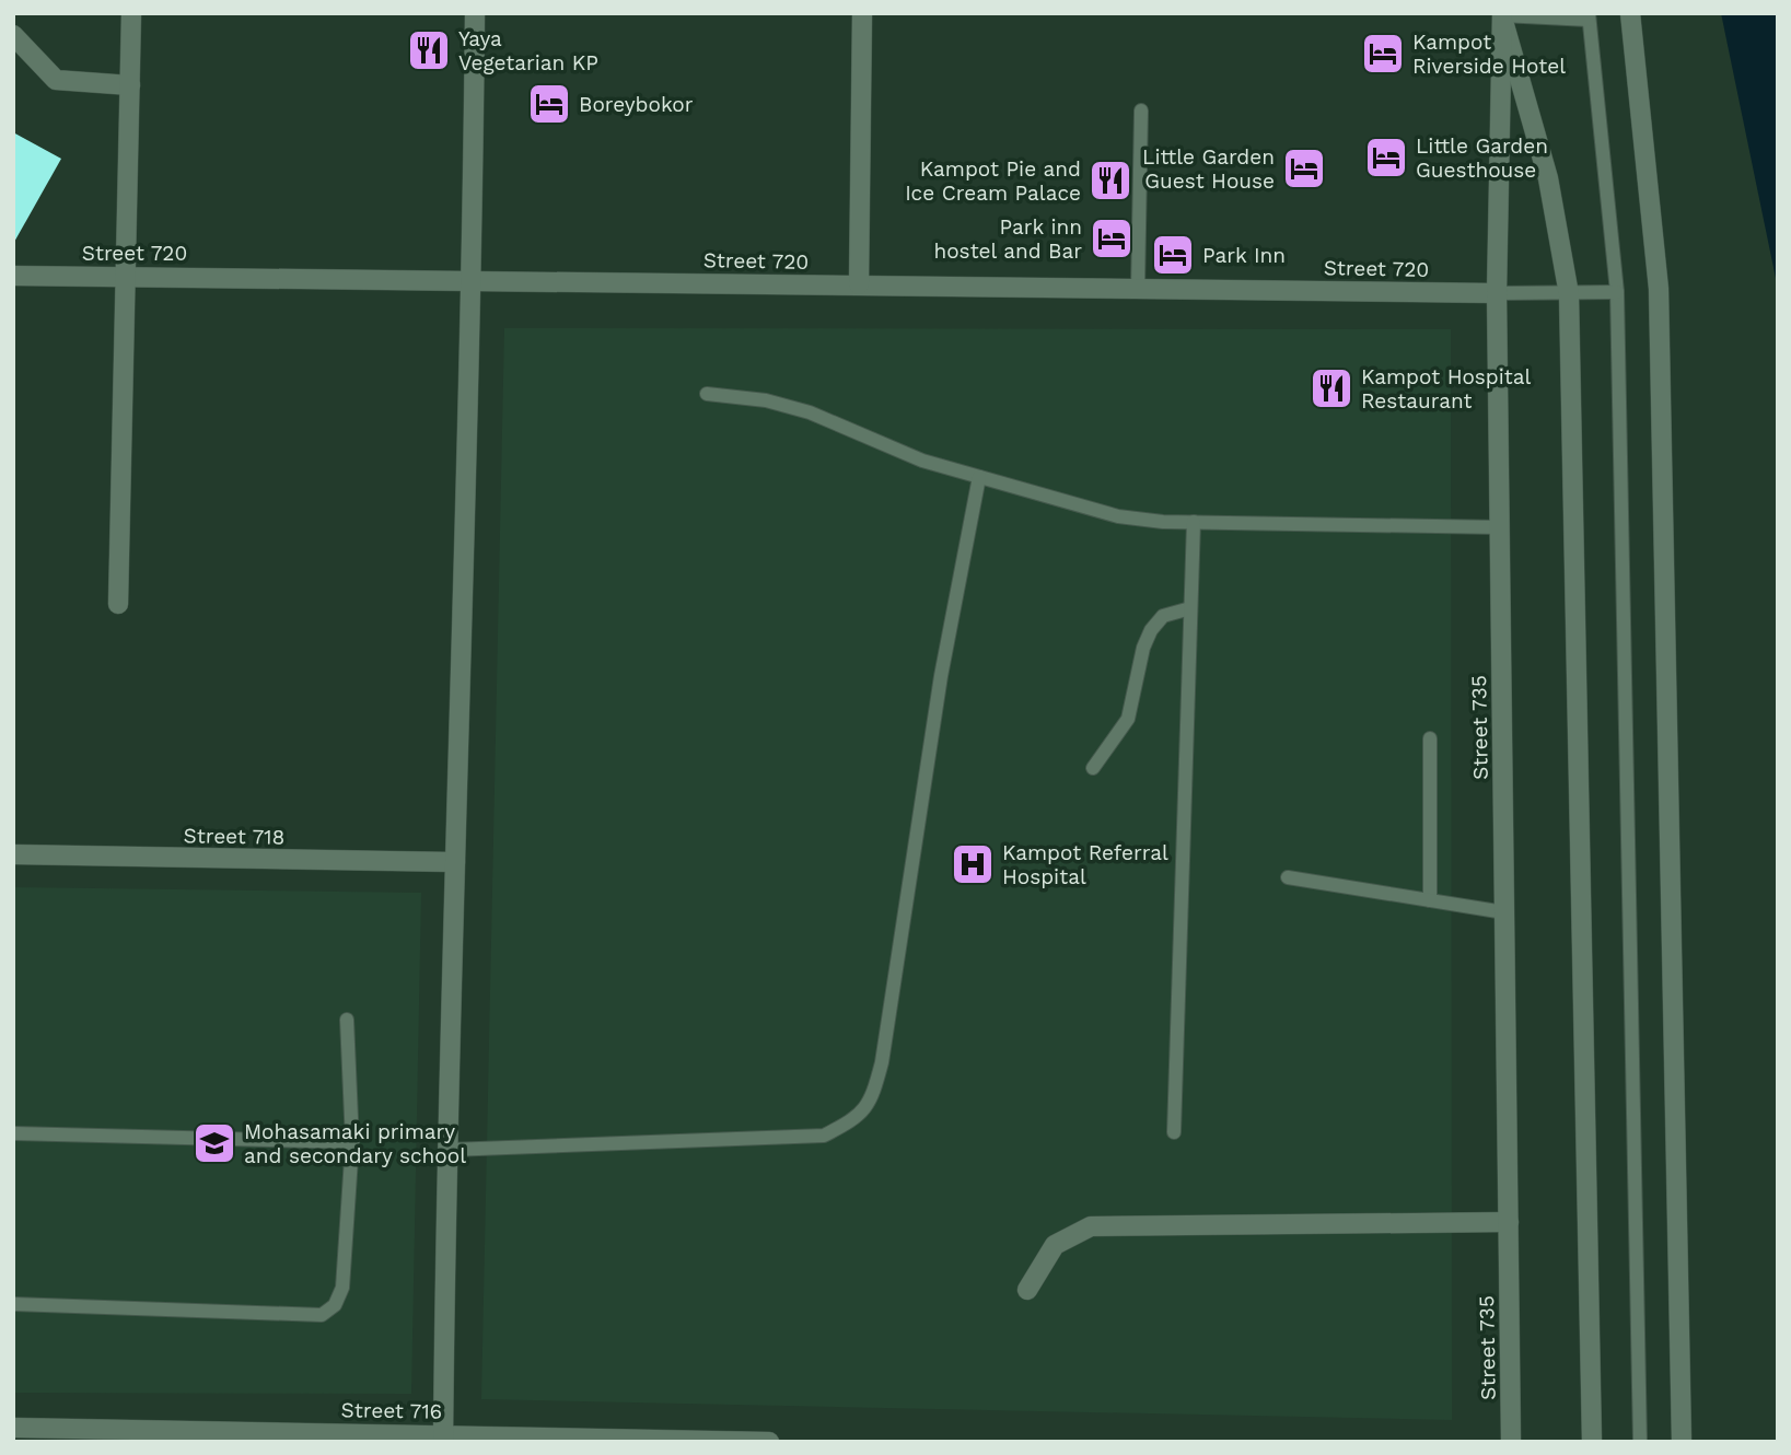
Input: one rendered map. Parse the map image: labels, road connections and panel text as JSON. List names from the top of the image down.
{
  "streets": {
    "street": [
      "Street 720",
      "Street 735",
      "Street 718",
      "Street 716"
    ]
  },
  "crossings": [
    ["Street 720", "Street 735"]
  ],
  "places": {
    "restaurant": ["Yaya Vegetarian KP", "Kampot Pie and Ice Cream Palace", "Kampot Hospital Restaurant"],
    "hotel": [
      "Kampot Riverside Hotel",
      "Boreybokor",
      "Little Garden Guesthouse",
      "Little Garden Guest House",
      "Park inn hostel and Bar",
      "Park Inn"
    ],
    "hospital": ["Kampot Referral Hospital"],
    "school or university": ["Mohasamaki primary and secondary school"]
  }
}
